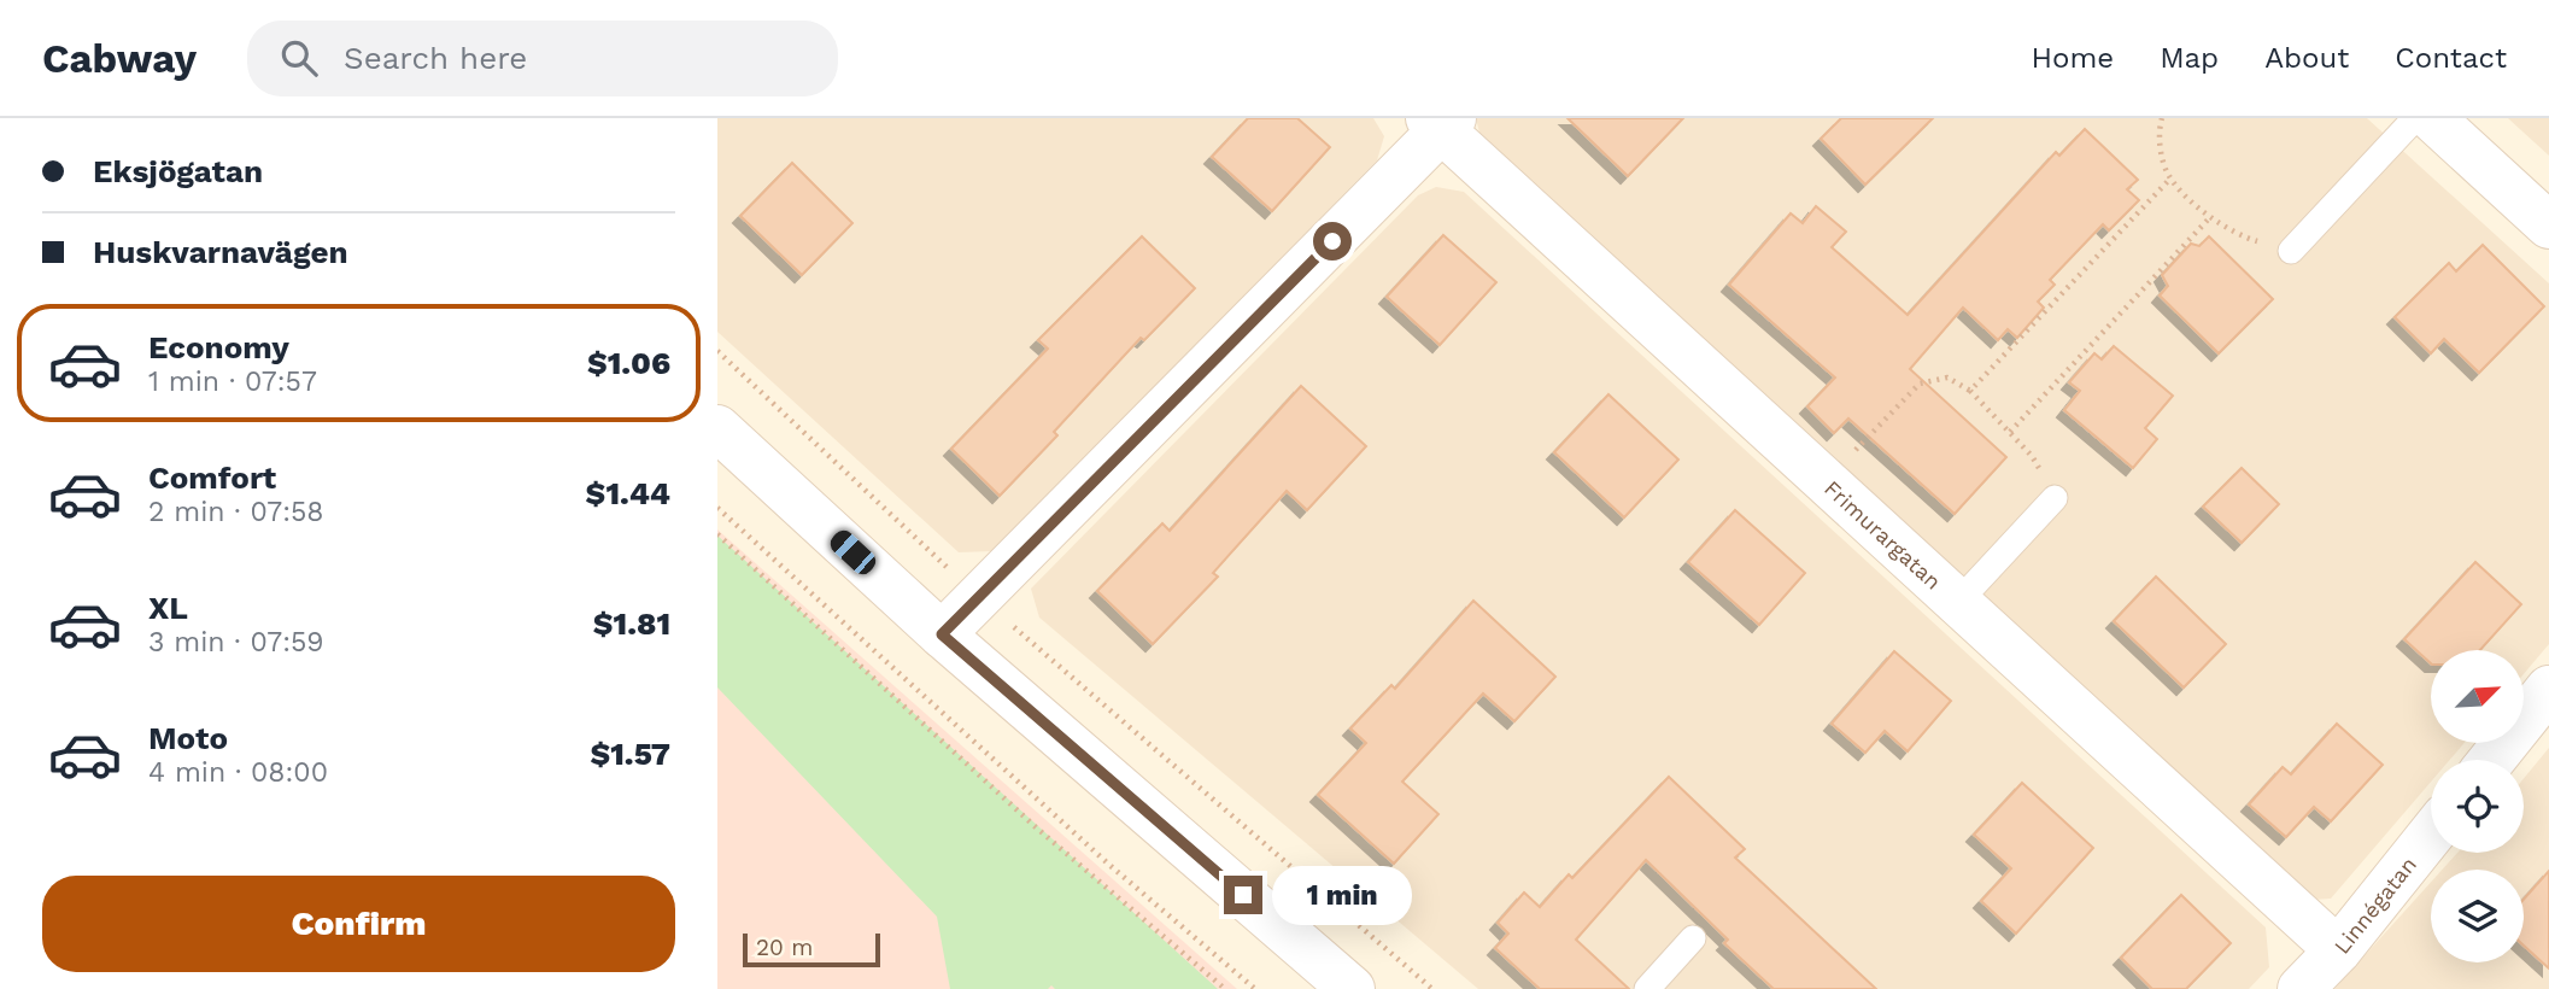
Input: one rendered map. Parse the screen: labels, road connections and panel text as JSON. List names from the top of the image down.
{
  "streets": {
    "street": ["Frimurargatan", "Linnégatan"]
  },
  "crossings": [
    ["Frimurargatan", "Linnégatan"]
  ],
  "scale_bar": "20 m",
  "north": "top right",
  "page": {
    "header": "Cabway",
    "search": "Search here",
    "nav": [
      "Home",
      "Map",
      "About",
      "Contact"
    ],
    "banner": ["Eksjögatan", "Huskvarnavägen"],
    "list": [
      {
        "name": "Economy",
        "note": "1 min · 07:57",
        "value": "$1.06"
      },
      {
        "name": "Comfort",
        "note": "2 min · 07:58",
        "value": "$1.44"
      },
      {
        "name": "XL",
        "note": "3 min · 07:59",
        "value": "$1.81"
      },
      {
        "name": "Moto",
        "note": "4 min · 08:00",
        "value": "$1.57"
      }
    ],
    "buttons": "Confirm",
    "bubble": "1 min",
    "scale": "20 m"
  }
}
